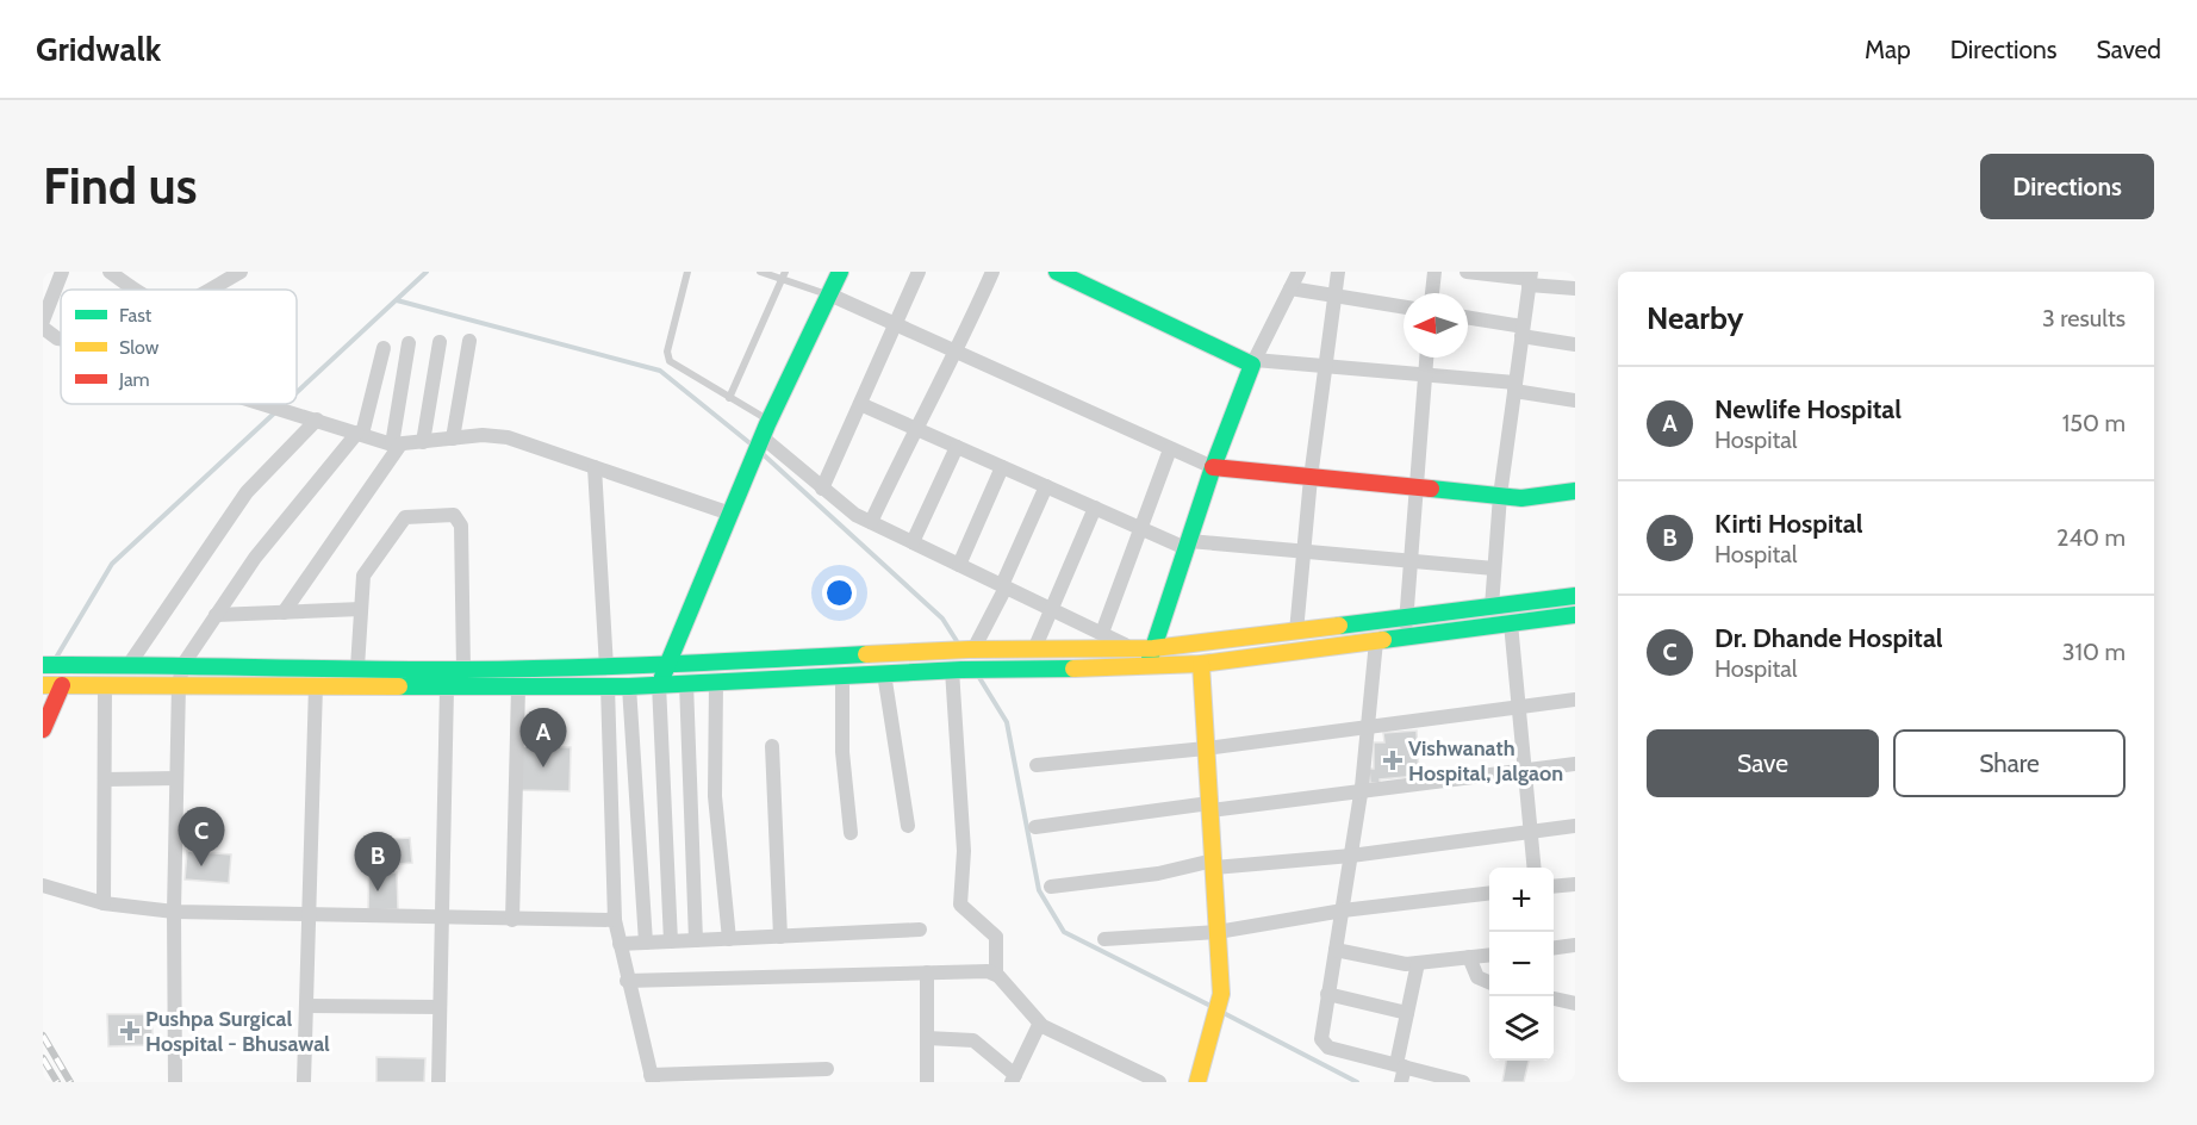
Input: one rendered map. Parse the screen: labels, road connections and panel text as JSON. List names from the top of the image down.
{
  "places": {
    "health": ["Vishwanath Hospital, Jalgaon", "Pushpa Surgical Hospital - Bhusawal"]
  },
  "legend": ["Fast", "Slow", "Jam"],
  "north": "left",
  "page": {
    "header": "Gridwalk",
    "nav": ["Map", "Directions", "Saved"],
    "buttons": [
      "Directions",
      ["Save", "Share"]
    ],
    "title": "Find us",
    "heading": ["Nearby", "3 results"],
    "list": [
      {
        "mark": "A",
        "name": "Newlife Hospital",
        "note": "Hospital",
        "value": "150 m"
      },
      {
        "mark": "B",
        "name": "Kirti Hospital",
        "note": "Hospital",
        "value": "240 m"
      },
      {
        "mark": "C",
        "name": "Dr. Dhande Hospital",
        "note": "Hospital",
        "value": "310 m"
      }
    ],
    "pins": ["A", "C", "B"],
    "map_buttons": ["+", "−"]
  }
}
